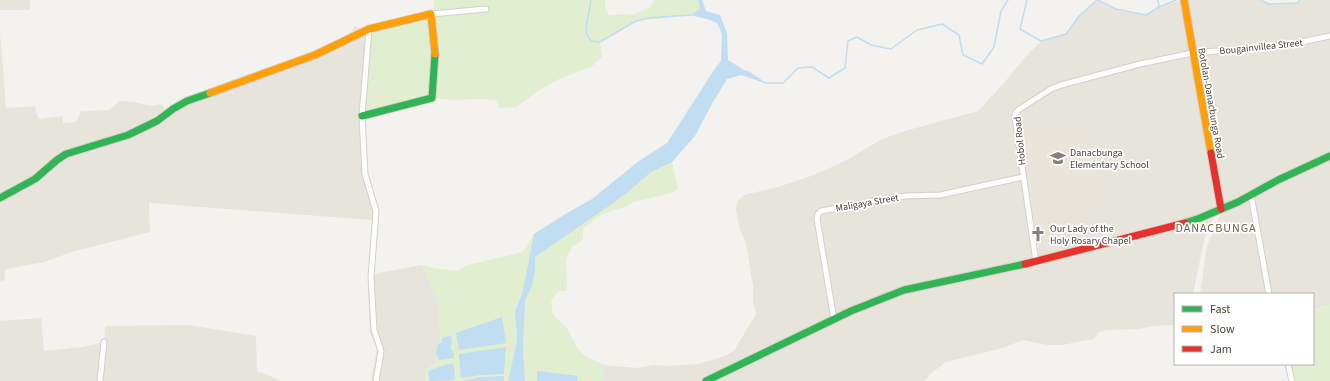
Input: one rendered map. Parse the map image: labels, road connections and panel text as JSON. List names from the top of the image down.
{
  "streets": {
    "street": [
      "Bougainvillea Street",
      "Botolan-Danacbunga Road",
      "Hobol Road",
      "Maligaya Street"
    ]
  },
  "crossings": [
    ["Bougainvillea Street", "Botolan-Danacbunga Road"],
    ["Bougainvillea Street", "Hobol Road"],
    ["Botolan-Danacbunga Road", "Hobol Road"],
    ["Hobol Road", "Maligaya Street"]
  ],
  "districts": ["DANACBUNGA"],
  "places": {
    "school or university": ["Danacbunga Elementary School"],
    "church": ["Our Lady of the Holy Rosary Chapel"]
  },
  "legend": ["Fast", "Slow", "Jam"]
}
